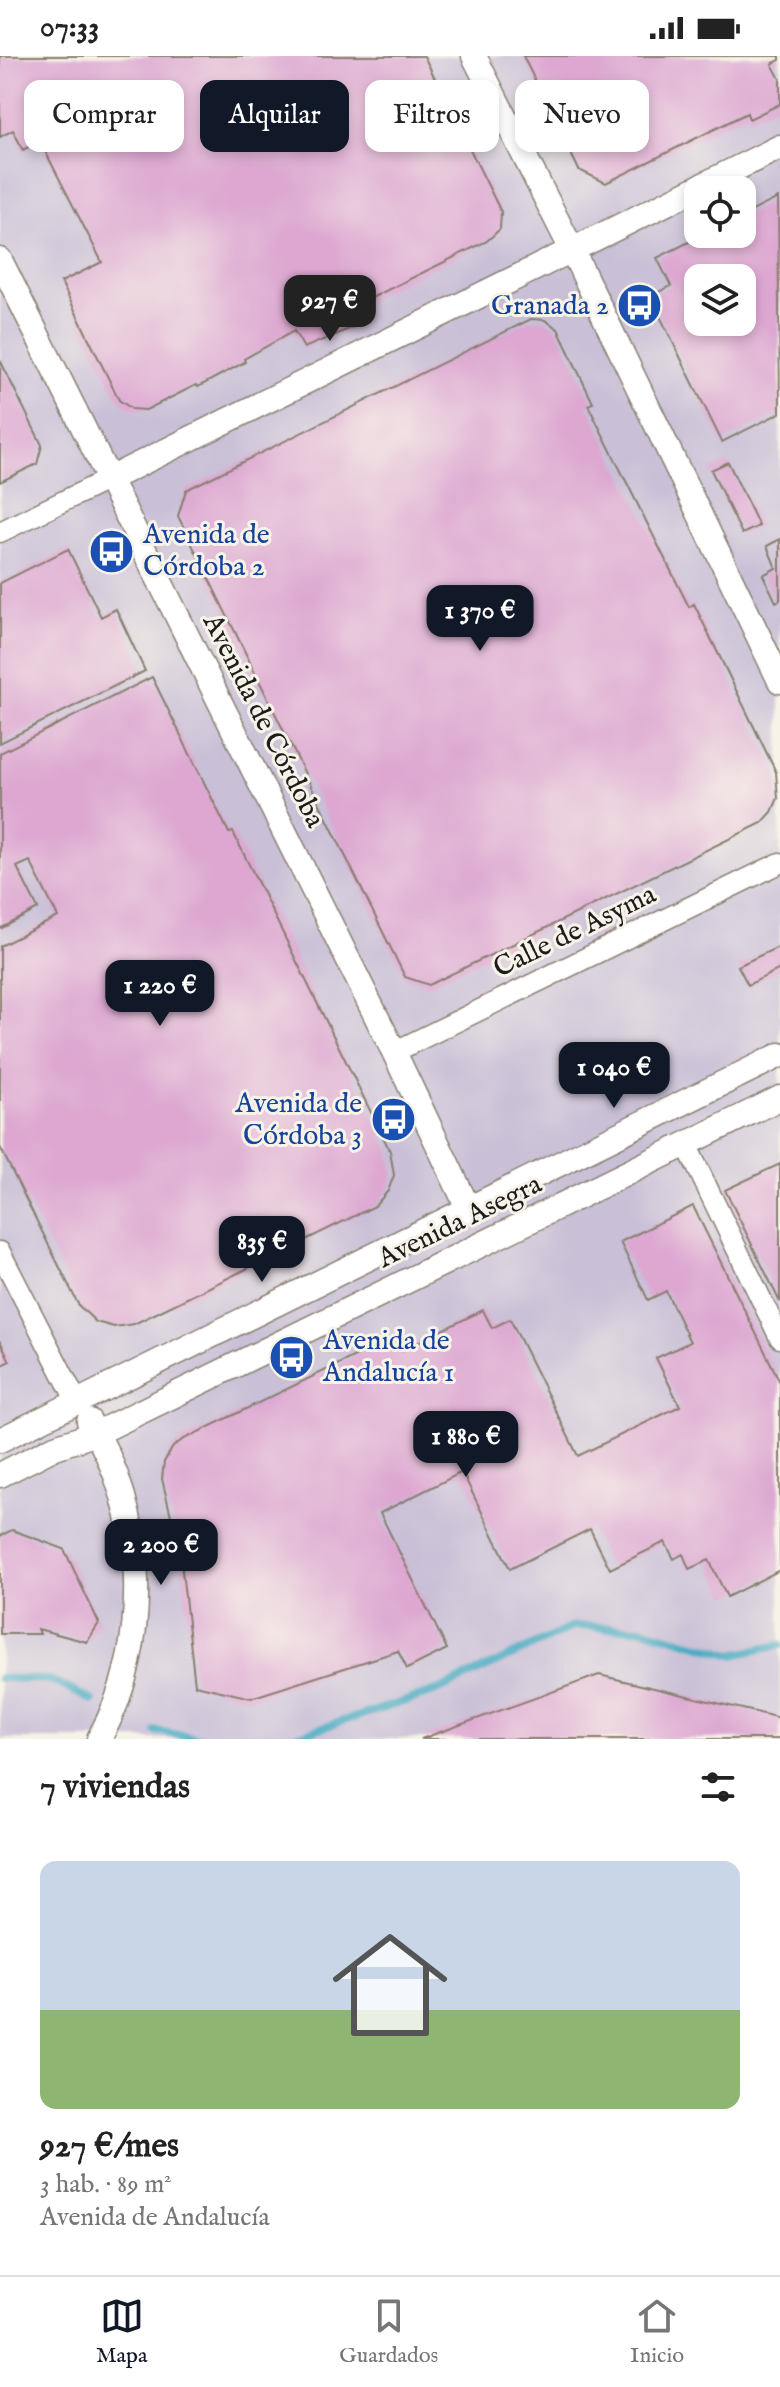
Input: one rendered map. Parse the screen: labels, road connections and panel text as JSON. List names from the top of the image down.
{
  "streets": {
    "street": ["Avenida de Córdoba", "Calle de Asyma", "Avenida Asegra"]
  },
  "crossings": [
    ["Avenida de Córdoba", "Calle de Asyma"],
    ["Avenida de Córdoba", "Avenida Asegra"]
  ],
  "places": {
    "bus stop": [
      "Granada 2",
      "Avenida de Córdoba 2",
      "Avenida de Córdoba 3",
      "Avenida de Andalucía 1"
    ]
  },
  "page": {
    "status": "07:33",
    "chip": [
      "Comprar",
      "Alquilar",
      "Filtros",
      "Nuevo"
    ],
    "price": [
      "927 €",
      "1 370 €",
      "1 220 €",
      "1 040 €",
      "835 €",
      "1 880 €",
      "2 200 €"
    ],
    "heading": "7 viviendas",
    "list": [
      {
        "name": "927 €/mes",
        "note": "3 hab. · 89 m² · Avenida de Andalucía"
      }
    ],
    "tabs": ["Mapa", "Guardados", "Inicio"]
  }
}
